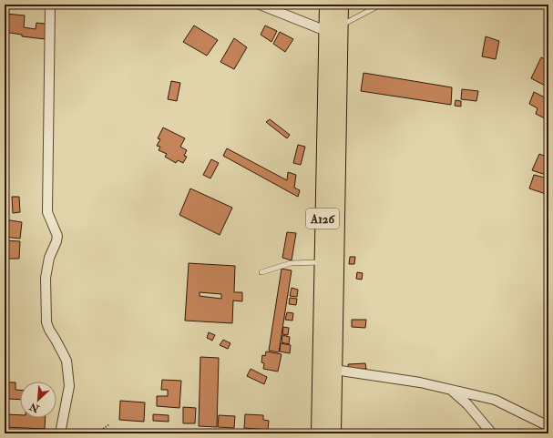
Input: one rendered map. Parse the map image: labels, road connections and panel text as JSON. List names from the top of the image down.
{
  "streets": {
    "highway": ["A126"]
  },
  "north": "bottom left"
}
